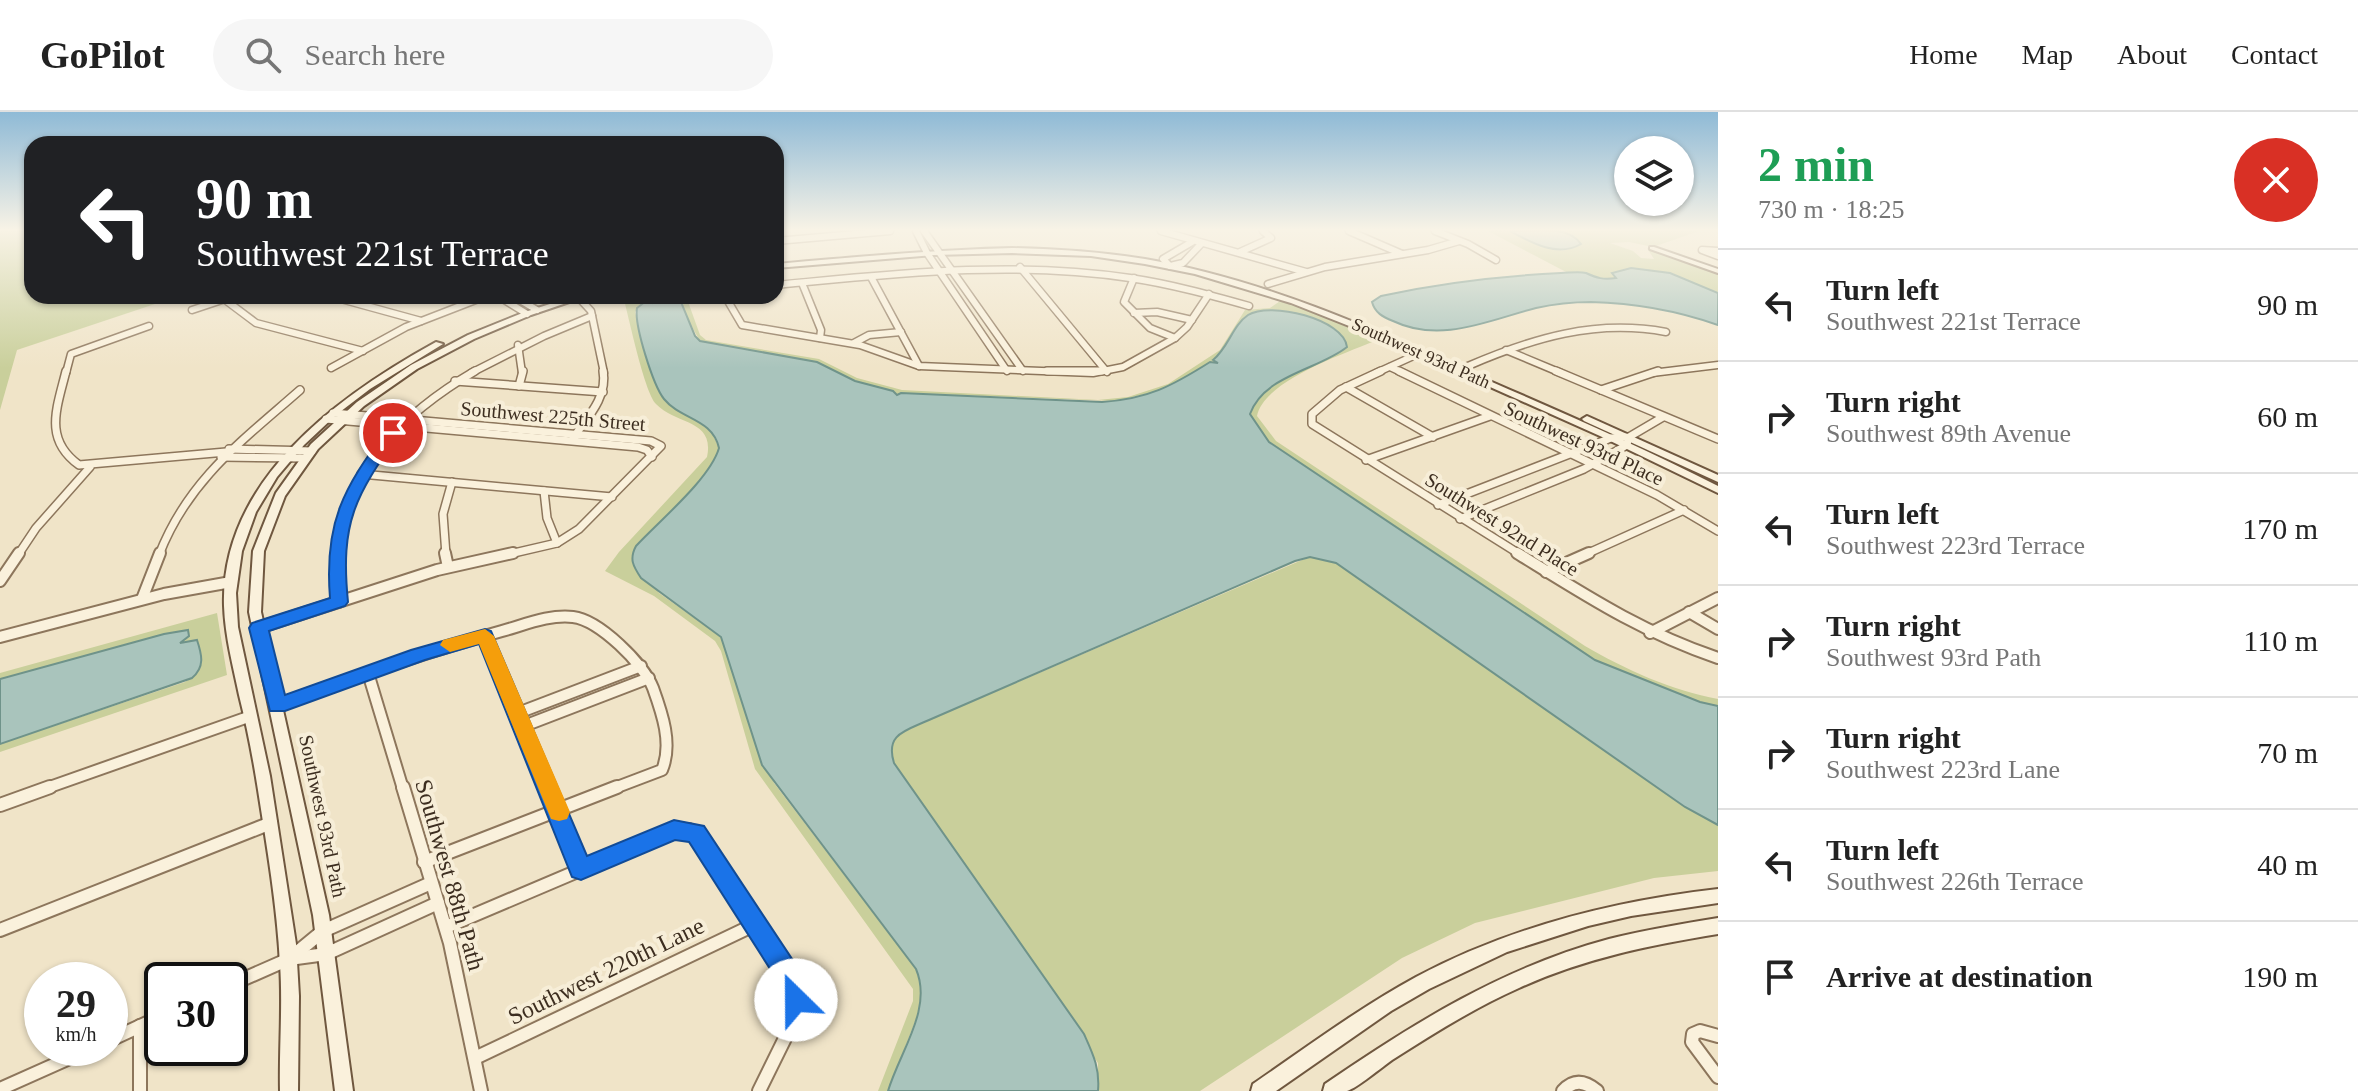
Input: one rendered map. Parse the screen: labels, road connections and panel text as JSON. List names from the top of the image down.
{
  "streets": {
    "street": [
      "Southwest 93rd Path",
      "Southwest 225th Street",
      "Southwest 93rd Place",
      "Southwest 92nd Place",
      "Southwest 88th Path",
      "Southwest 220th Lane"
    ]
  },
  "crossings": [
    ["Southwest 93rd Path", "Southwest 225th Street"],
    ["Southwest 88th Path", "Southwest 220th Lane"]
  ],
  "page": {
    "header": "GoPilot",
    "search": "Search here",
    "nav": [
      "Home",
      "Map",
      "About",
      "Contact"
    ],
    "heading": ["2 min", "730 m · 18:25"],
    "turn": ["90 m", "Southwest 221st Terrace"],
    "list": [
      {
        "name": "Turn left",
        "note": "Southwest 221st Terrace",
        "value": "90 m"
      },
      {
        "name": "Turn right",
        "note": "Southwest 89th Avenue",
        "value": "60 m"
      },
      {
        "name": "Turn left",
        "note": "Southwest 223rd Terrace",
        "value": "170 m"
      },
      {
        "name": "Turn right",
        "note": "Southwest 93rd Path",
        "value": "110 m"
      },
      {
        "name": "Turn right",
        "note": "Southwest 223rd Lane",
        "value": "70 m"
      },
      {
        "name": "Turn left",
        "note": "Southwest 226th Terrace",
        "value": "40 m"
      },
      {
        "name": "Arrive at destination",
        "value": "190 m"
      }
    ],
    "speed": "29 km/h",
    "limit": "30"
  }
}
